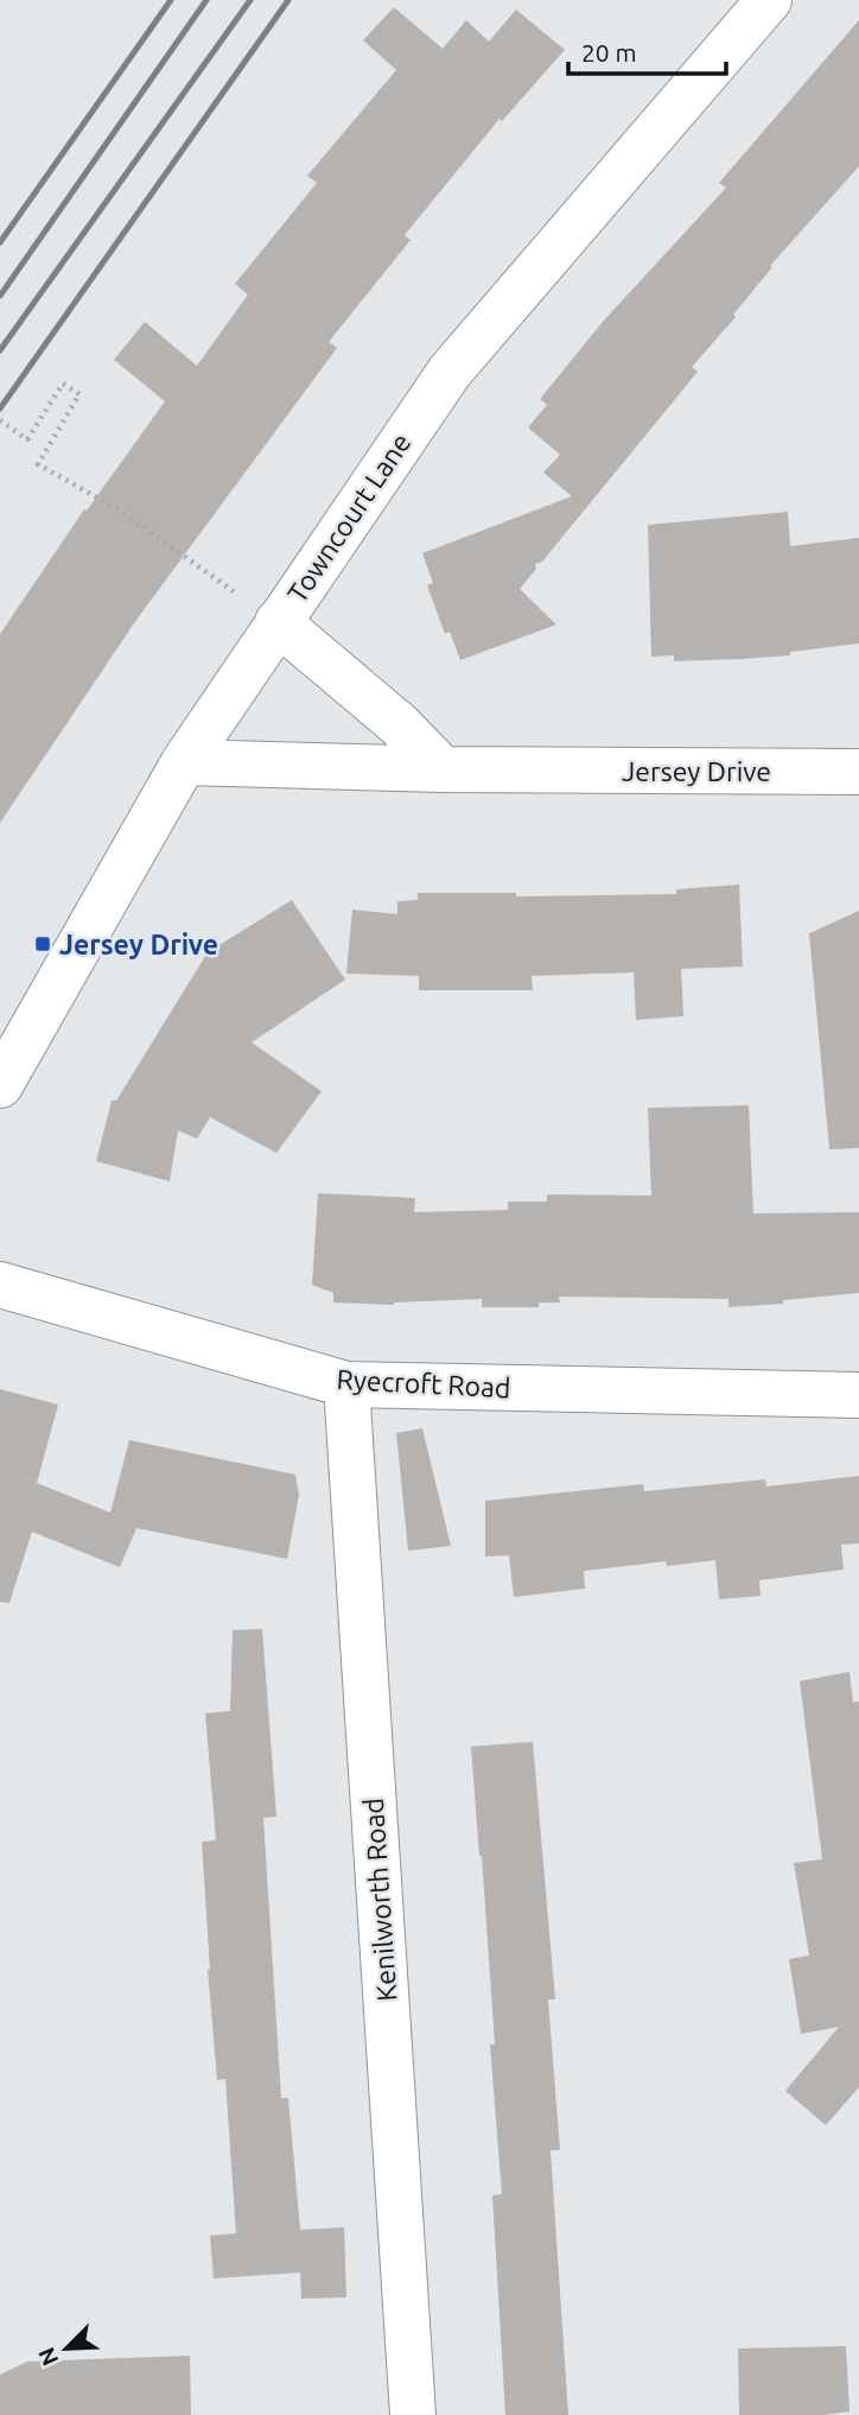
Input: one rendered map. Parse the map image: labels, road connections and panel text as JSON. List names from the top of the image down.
{
  "streets": {
    "street": [
      "Towncourt Lane",
      "Jersey Drive",
      "Ryecroft Road",
      "Kenilworth Road"
    ]
  },
  "crossings": [
    ["Towncourt Lane", "Jersey Drive"],
    ["Ryecroft Road", "Kenilworth Road"]
  ],
  "places": {
    "transit": ["Jersey Drive"]
  },
  "scale_bar": "20 m",
  "north": "bottom left"
}
